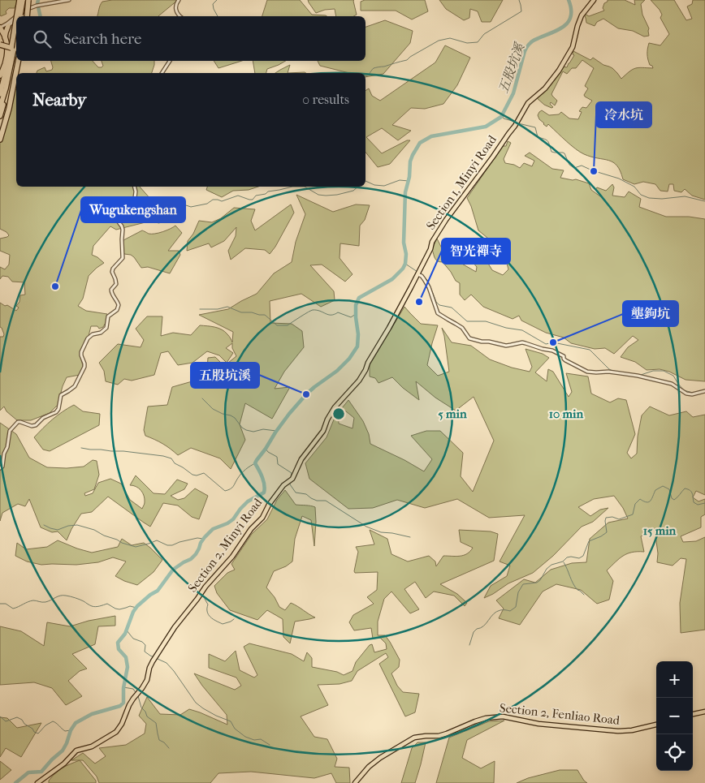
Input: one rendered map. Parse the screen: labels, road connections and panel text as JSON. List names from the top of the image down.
{
  "streets": {
    "main road": ["Section 1, Minyi Road", "Section 2, Minyi Road", "Section 2, Fenliao Road"]
  },
  "crossings": [
    ["Section 1, Minyi Road", "Section 2, Minyi Road"]
  ],
  "water": ["五股坑溪"],
  "places": [
    "冷水坑",
    "Wugukengshan",
    "智光禪寺",
    "壟鉤坑",
    "五股坑溪"
  ],
  "page": {
    "search": "Search here",
    "heading": ["Nearby", "0 results"],
    "map_buttons": ["+", "−"]
  },
  "rings": ["5 min", "10 min", "15 min"]
}
